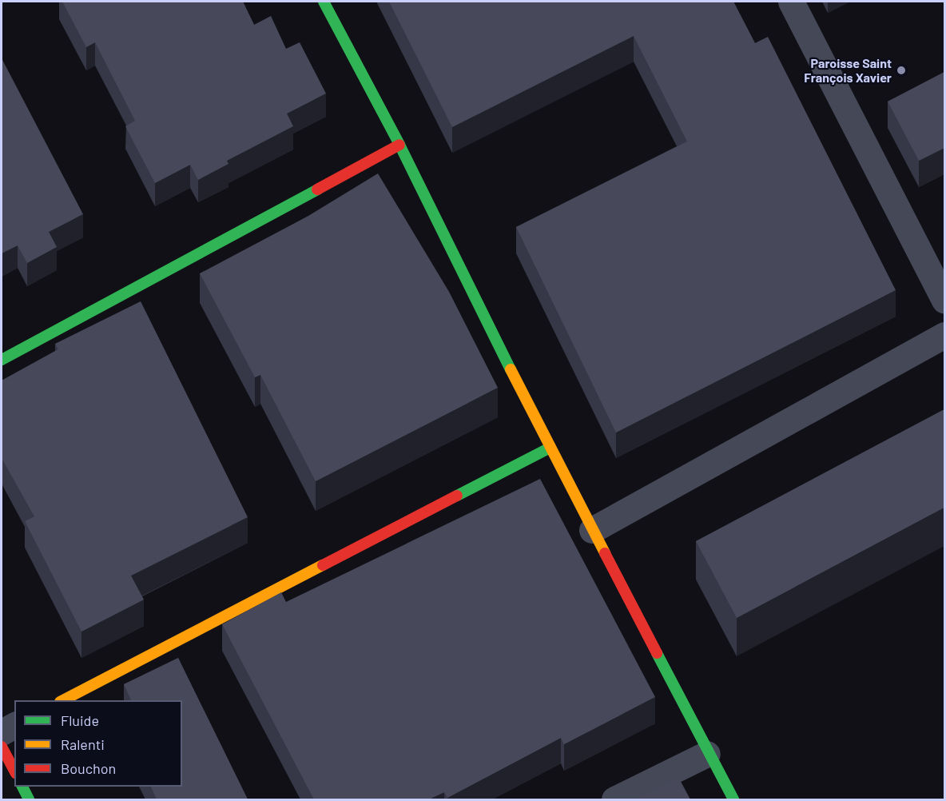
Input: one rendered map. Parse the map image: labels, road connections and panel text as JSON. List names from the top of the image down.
{
  "places": ["Paroisse Saint François Xavier"],
  "legend": ["Fluide", "Ralenti", "Bouchon"]
}
